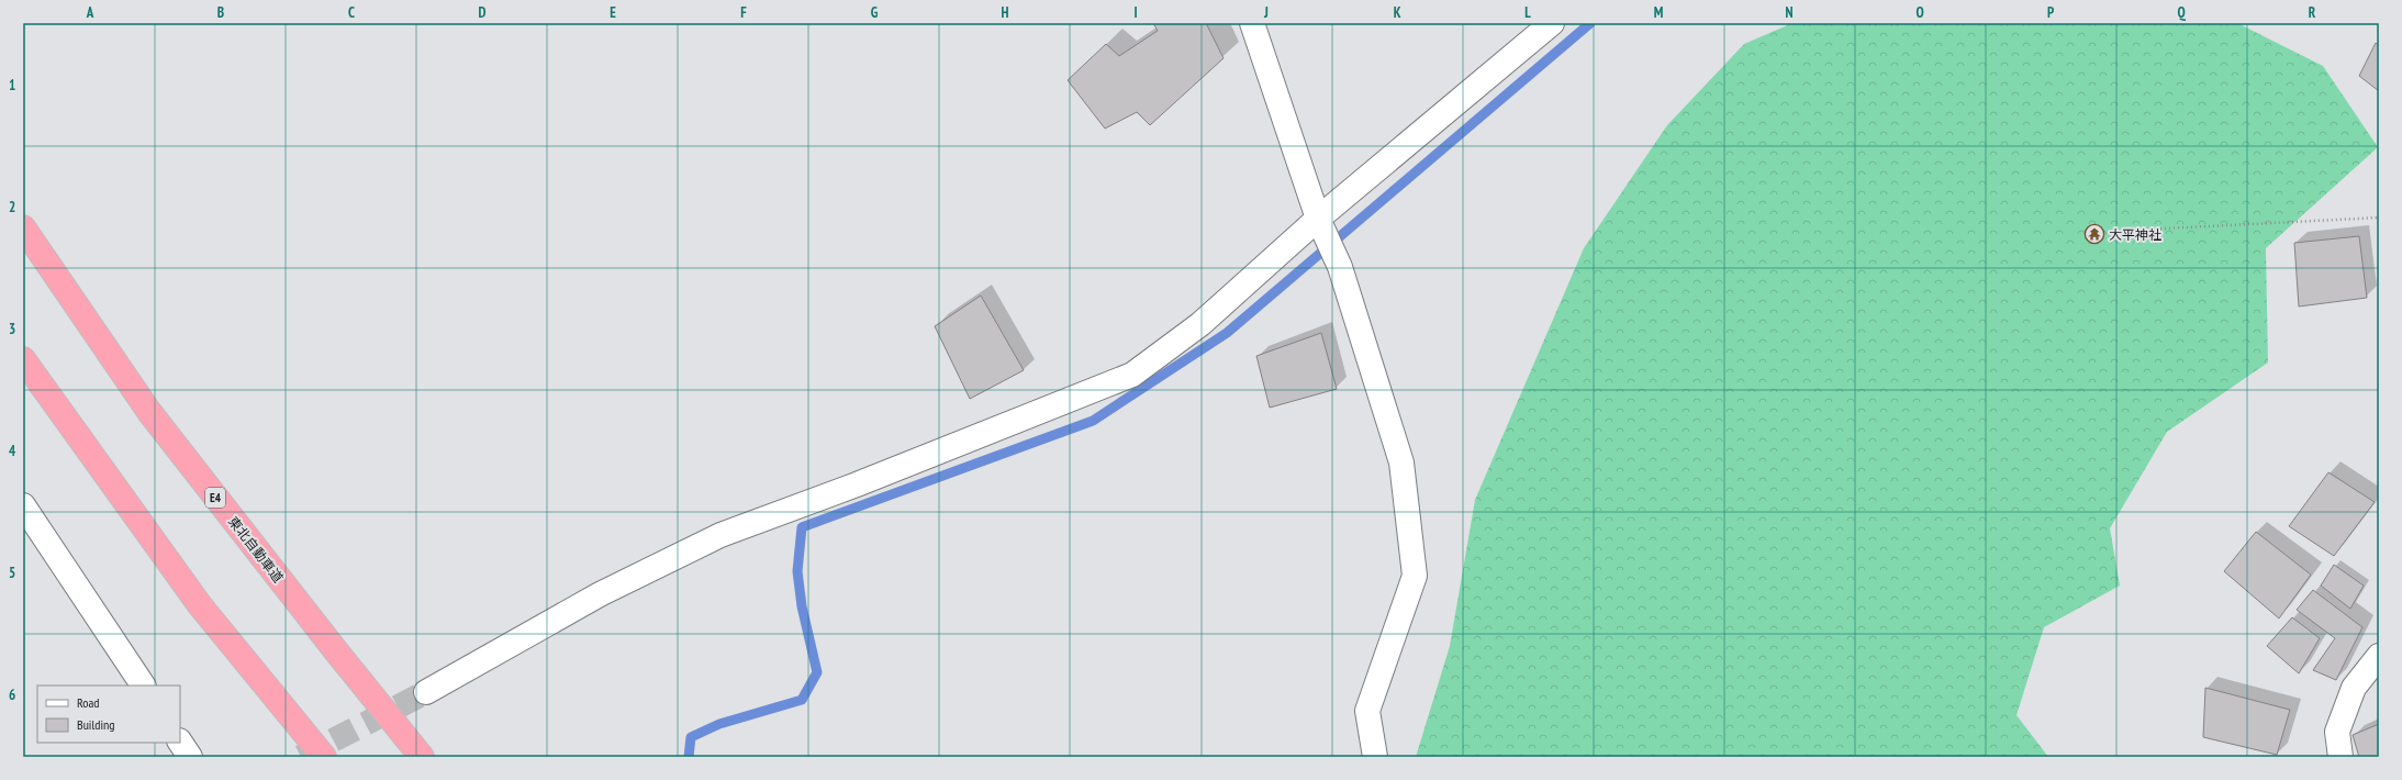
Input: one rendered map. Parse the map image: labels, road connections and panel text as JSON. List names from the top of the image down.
{
  "streets": {
    "highway": ["E4", "東北自動車道"]
  },
  "places": {
    "temple": ["大平神社"]
  },
  "legend": ["Road", "Building"],
  "grid": {
    "columns": [
      "A",
      "B",
      "C",
      "D",
      "E",
      "F",
      "G",
      "H",
      "I",
      "J",
      "K",
      "L",
      "M",
      "N",
      "O",
      "P",
      "Q",
      "R"
    ],
    "rows": [
      "1",
      "2",
      "3",
      "4",
      "5",
      "6"
    ]
  }
}
